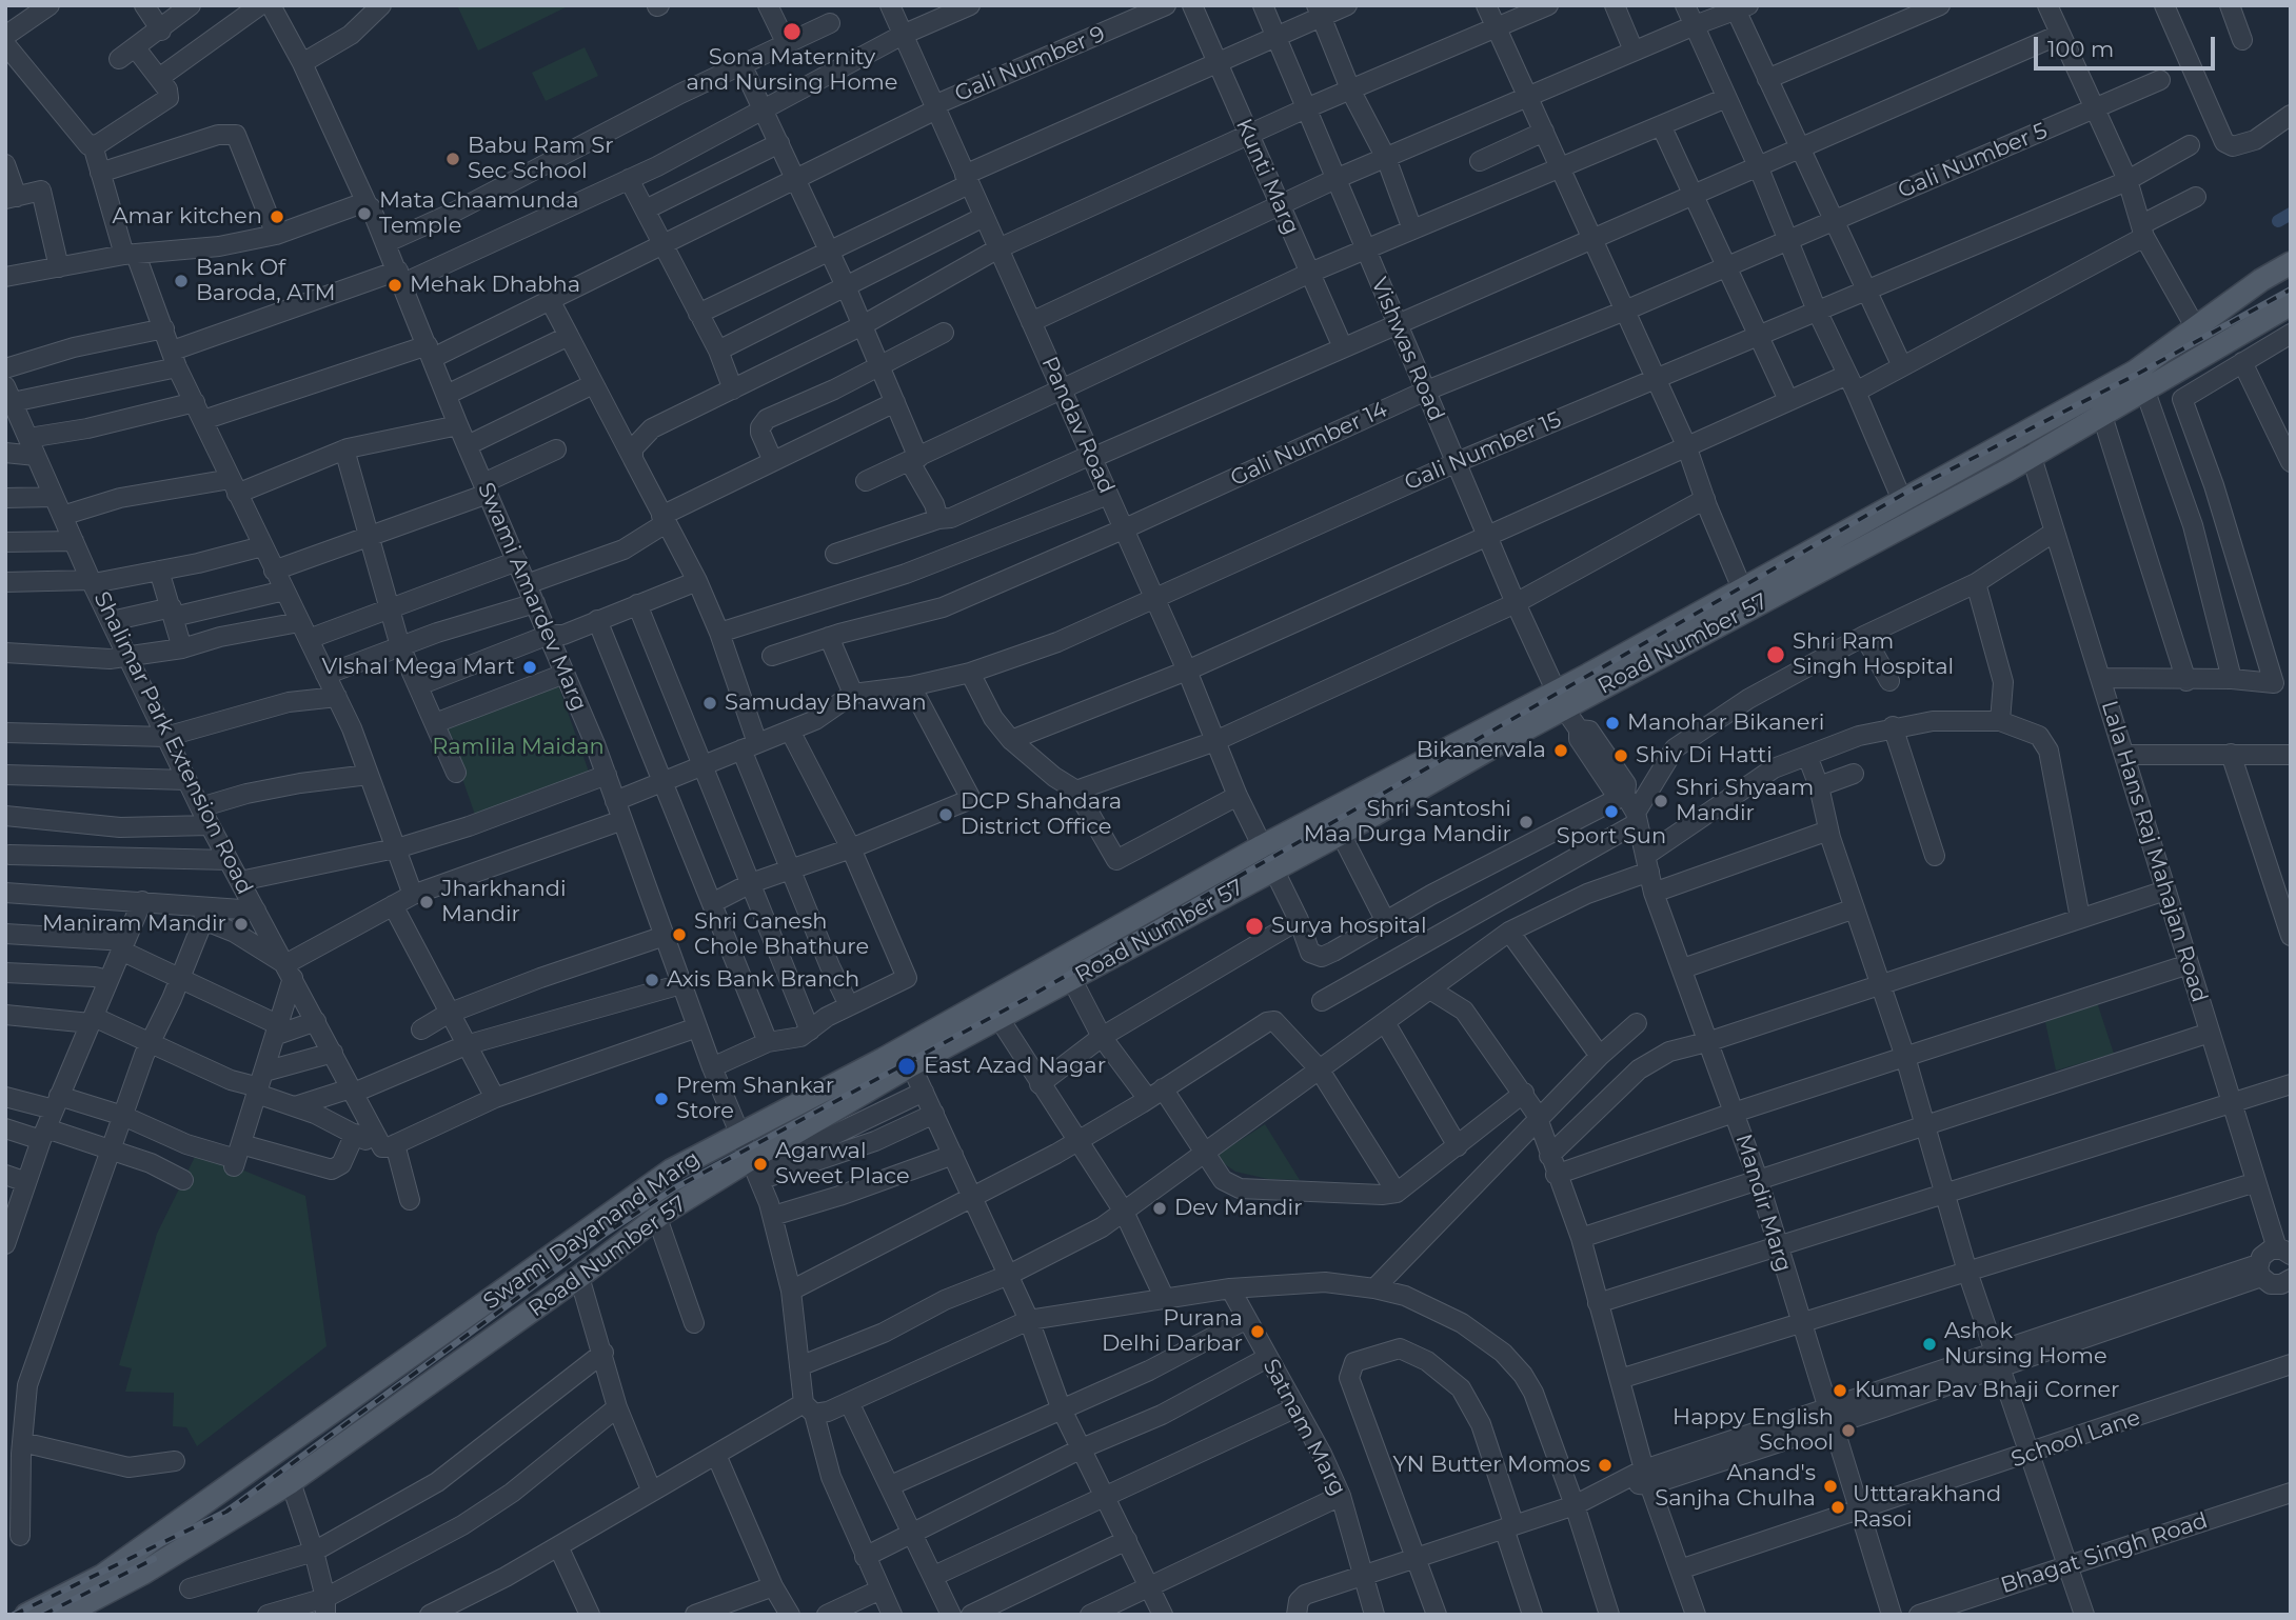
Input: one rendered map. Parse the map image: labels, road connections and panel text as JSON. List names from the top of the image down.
{
  "streets": {
    "main road": ["Road Number 57", "Swami Dayanand Marg"],
    "street": [
      "Gali Number 9",
      "Gali Number 5",
      "Kunti Marg",
      "Vishwas Road",
      "Pandav Road",
      "Gali Number 14",
      "Gali Number 15",
      "Swami Amardev Marg",
      "Shalimar Park Extension Road",
      "Lala Hans Raj Mahajan Road",
      "Mandir Marg",
      "Satnam Marg",
      "School Lane",
      "Bhagat Singh Road"
    ]
  },
  "crossings": [
    ["Gali Number 9", "Pandav Road"],
    ["Gali Number 9", "Swami Amardev Marg"],
    ["Gali Number 5", "Gali Number 14"],
    ["Vishwas Road", "Gali Number 14"],
    ["Vishwas Road", "Gali Number 15"],
    ["Vishwas Road", "Road Number 57"],
    ["Vishwas Road", "Mandir Marg"],
    ["Pandav Road", "Gali Number 14"],
    ["Pandav Road", "Gali Number 15"],
    ["Pandav Road", "Road Number 57"],
    ["Pandav Road", "Swami Dayanand Marg"],
    ["Swami Amardev Marg", "Road Number 57"],
    ["Swami Amardev Marg", "Swami Dayanand Marg"],
    ["Road Number 57", "Lala Hans Raj Mahajan Road"],
    ["Road Number 57", "Mandir Marg"],
    ["Road Number 57", "Swami Dayanand Marg"],
    ["Mandir Marg", "School Lane"]
  ],
  "parks": ["Ramlila Maidan"],
  "places": [
    "Sona Maternity and Nursing Home",
    "Babu Ram Sr Sec School",
    "Mata Chaamunda Temple",
    "Amar kitchen",
    "Bank Of Baroda, ATM",
    "Mehak Dhabha",
    "Shri Ram Singh Hospital",
    "VIshal Mega Mart",
    "Samuday Bhawan",
    "Manohar Bikaneri",
    "Bikanervala",
    "Shiv Di Hatti",
    "Shri Shyaam Mandir",
    "Sport Sun",
    "DCP Shahdara District Office",
    "Shri Santoshi Maa Durga Mandir",
    "Jharkhandi Mandir",
    "Maniram Mandir",
    "Surya hospital",
    "Shri Ganesh Chole Bhathure",
    "Axis Bank Branch",
    "East Azad Nagar",
    "Prem Shankar Store",
    "Agarwal Sweet Place",
    "Dev Mandir",
    "Purana Delhi Darbar",
    "Ashok Nursing Home",
    "Kumar Pav Bhaji Corner",
    "Happy English School",
    "YN Butter Momos",
    "Anand's Sanjha Chulha",
    "Utttarakhand Rasoi"
  ],
  "scale_bar": "100 m"
}
